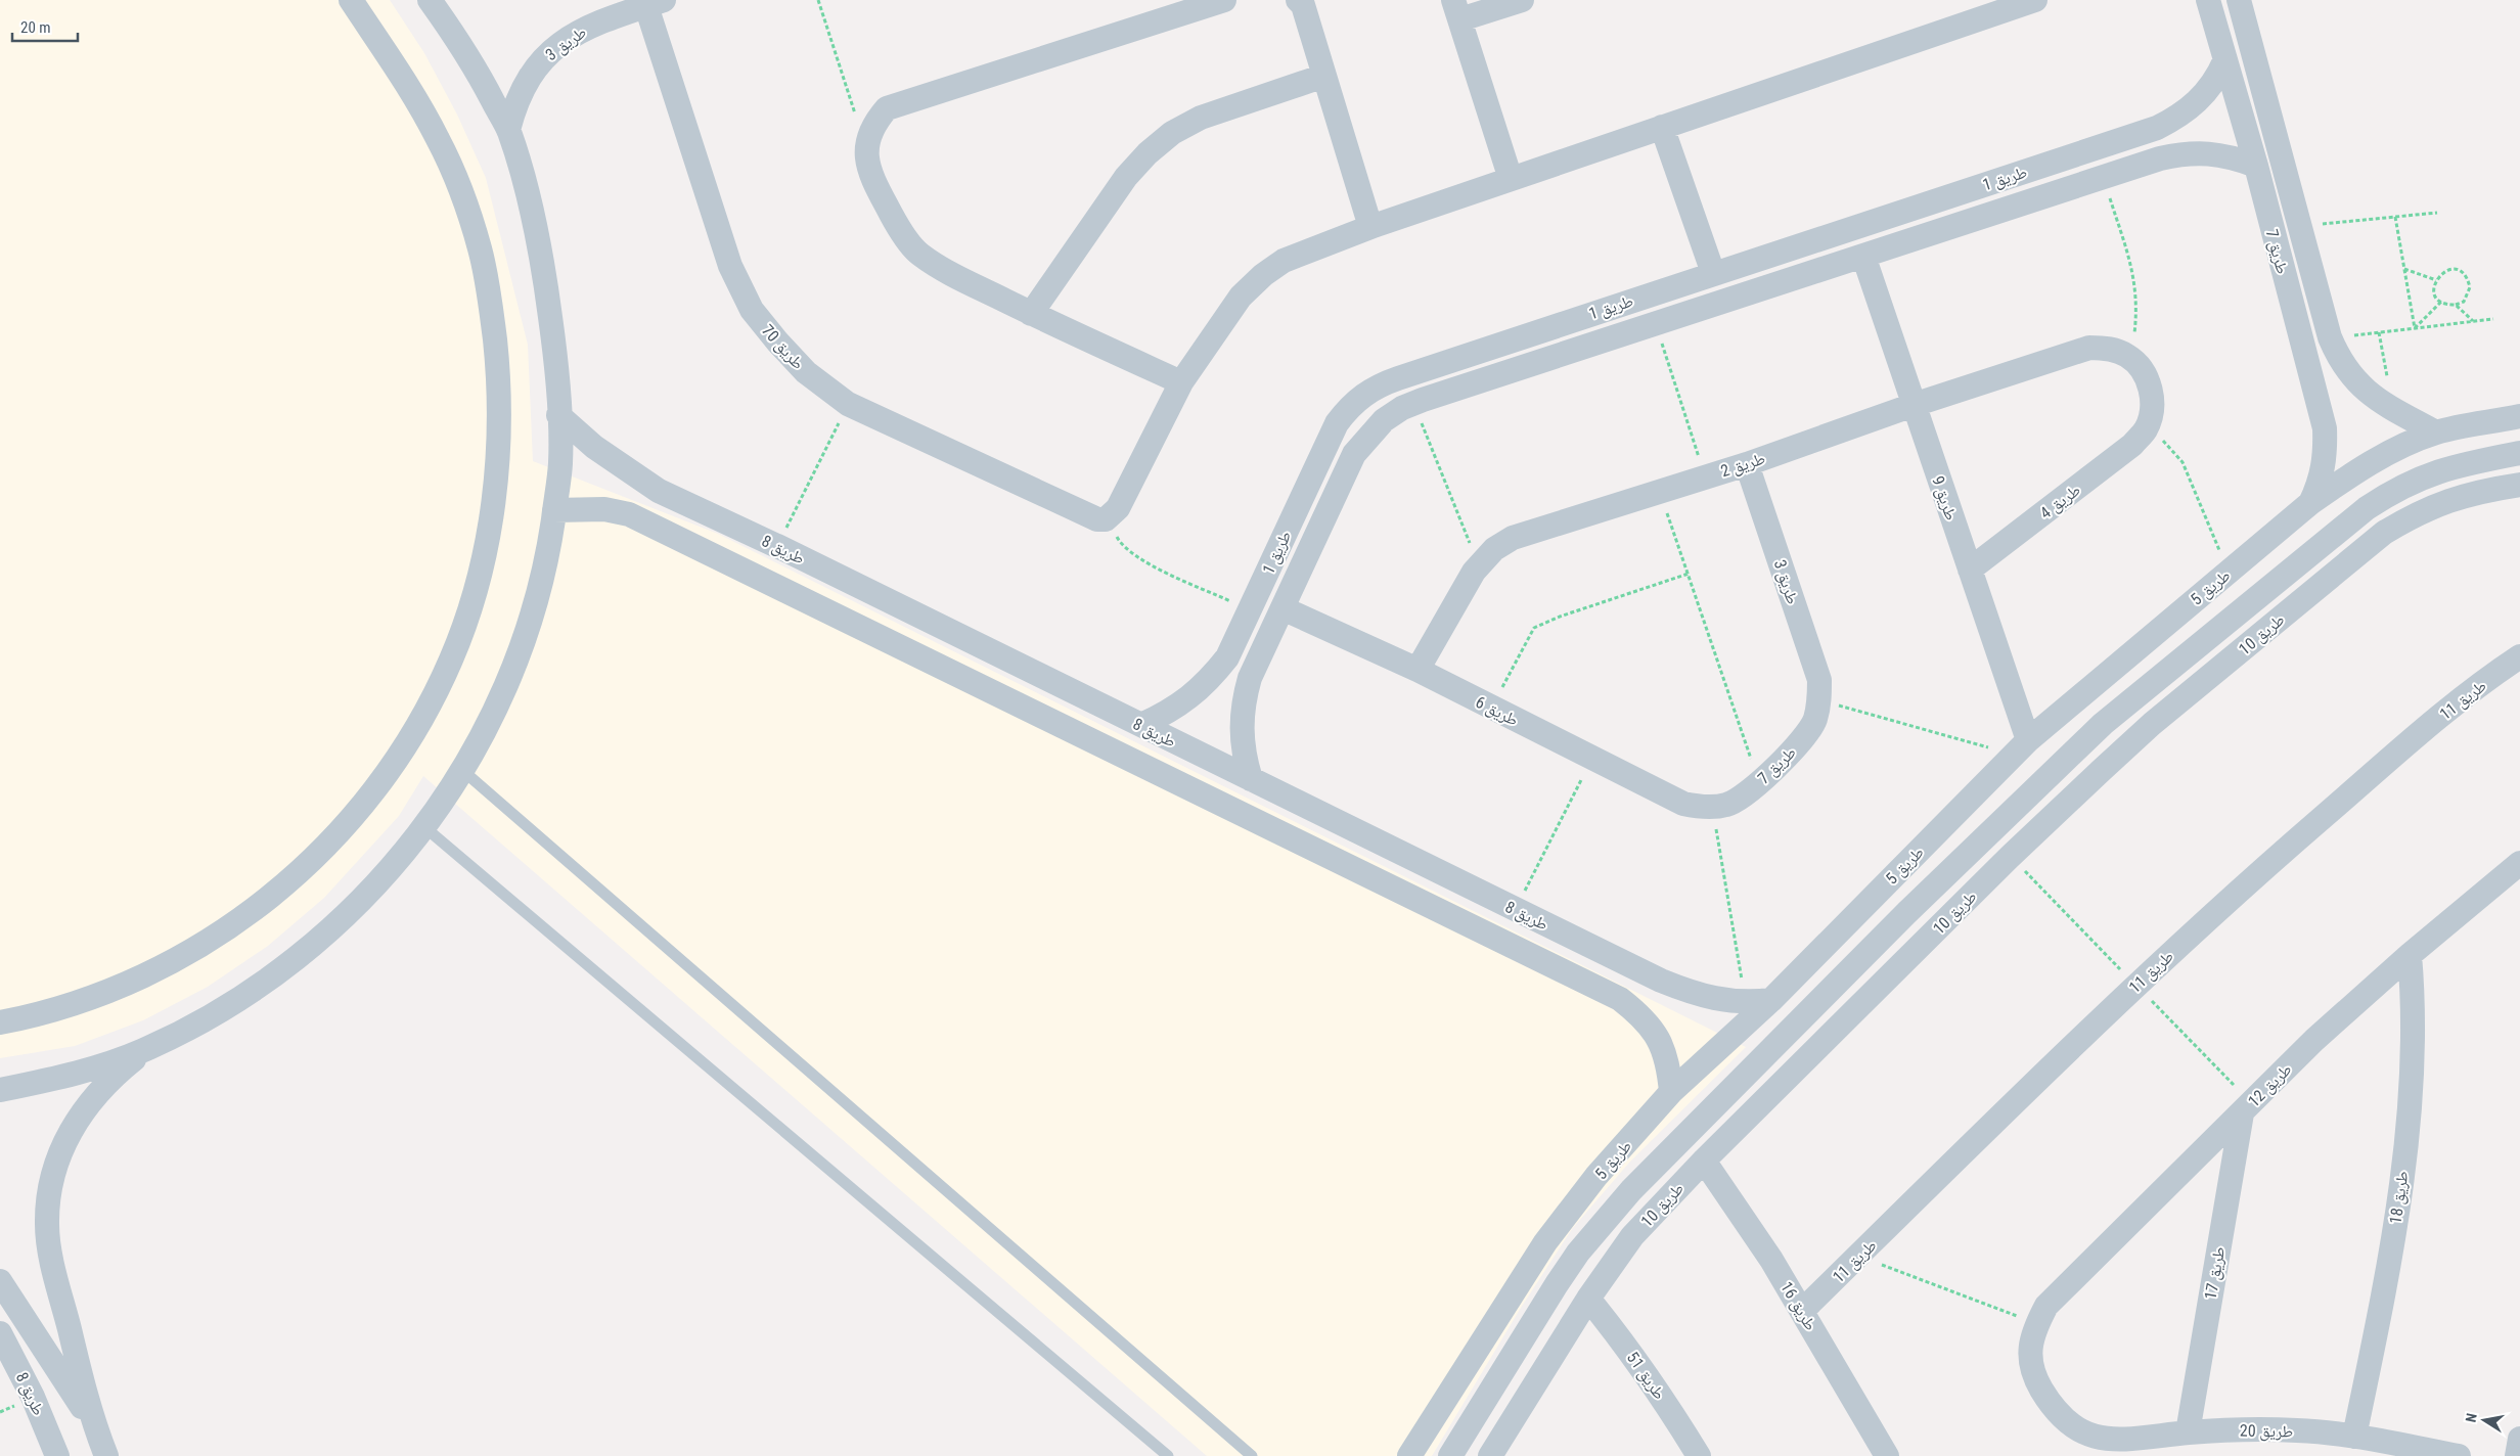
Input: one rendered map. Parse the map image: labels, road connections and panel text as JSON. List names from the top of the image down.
{
  "streets": {
    "street": [
      "طريق 3",
      "طريق 1",
      "طريق 7",
      "طريق 70",
      "طريق 2",
      "طريق 9",
      "طريق 4",
      "طريق 8",
      "طريق 5",
      "طريق 10",
      "طريق 11",
      "طريق 6",
      "طريق 12",
      "طريق 18",
      "طريق 17",
      "طريق 16",
      "طريق 51",
      "طريق 20"
    ]
  },
  "crossings": [
    ["طريق 3", "طريق 7"],
    ["طريق 3", "طريق 70"],
    ["طريق 3", "طريق 2"],
    ["طريق 1", "طريق 7"],
    ["طريق 1", "طريق 9"],
    ["طريق 1", "طريق 8"],
    ["طريق 1", "طريق 6"],
    ["طريق 7", "طريق 5"],
    ["طريق 7", "طريق 6"],
    ["طريق 2", "طريق 9"],
    ["طريق 2", "طريق 6"],
    ["طريق 9", "طريق 4"],
    ["طريق 9", "طريق 5"],
    ["طريق 8", "طريق 5"],
    ["طريق 10", "طريق 16"],
    ["طريق 10", "طريق 51"],
    ["طريق 11", "طريق 16"],
    ["طريق 12", "طريق 18"],
    ["طريق 12", "طريق 17"],
    ["طريق 12", "طريق 20"],
    ["طريق 18", "طريق 20"],
    ["طريق 17", "طريق 20"]
  ],
  "scale_bar": "20 m",
  "north": "left"
}
